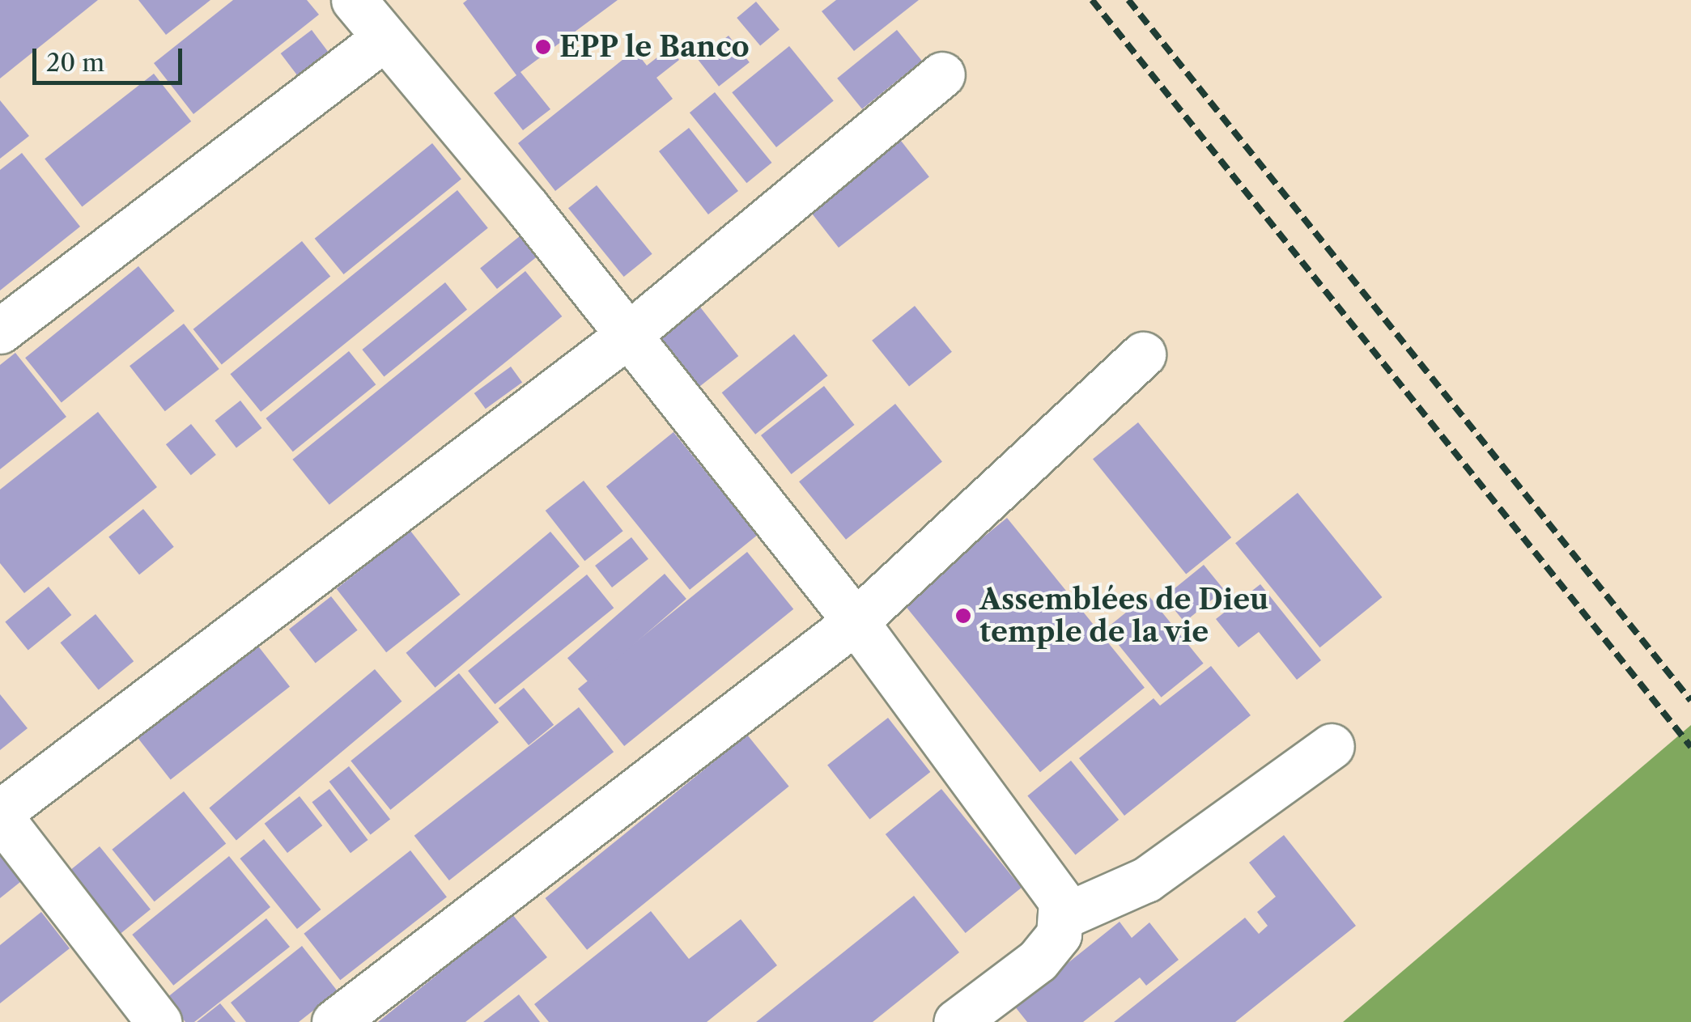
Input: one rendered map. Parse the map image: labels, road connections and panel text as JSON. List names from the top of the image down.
{
  "places": ["EPP le Banco", "Assemblées de Dieu temple de la vie"],
  "scale_bar": "20 m"
}
